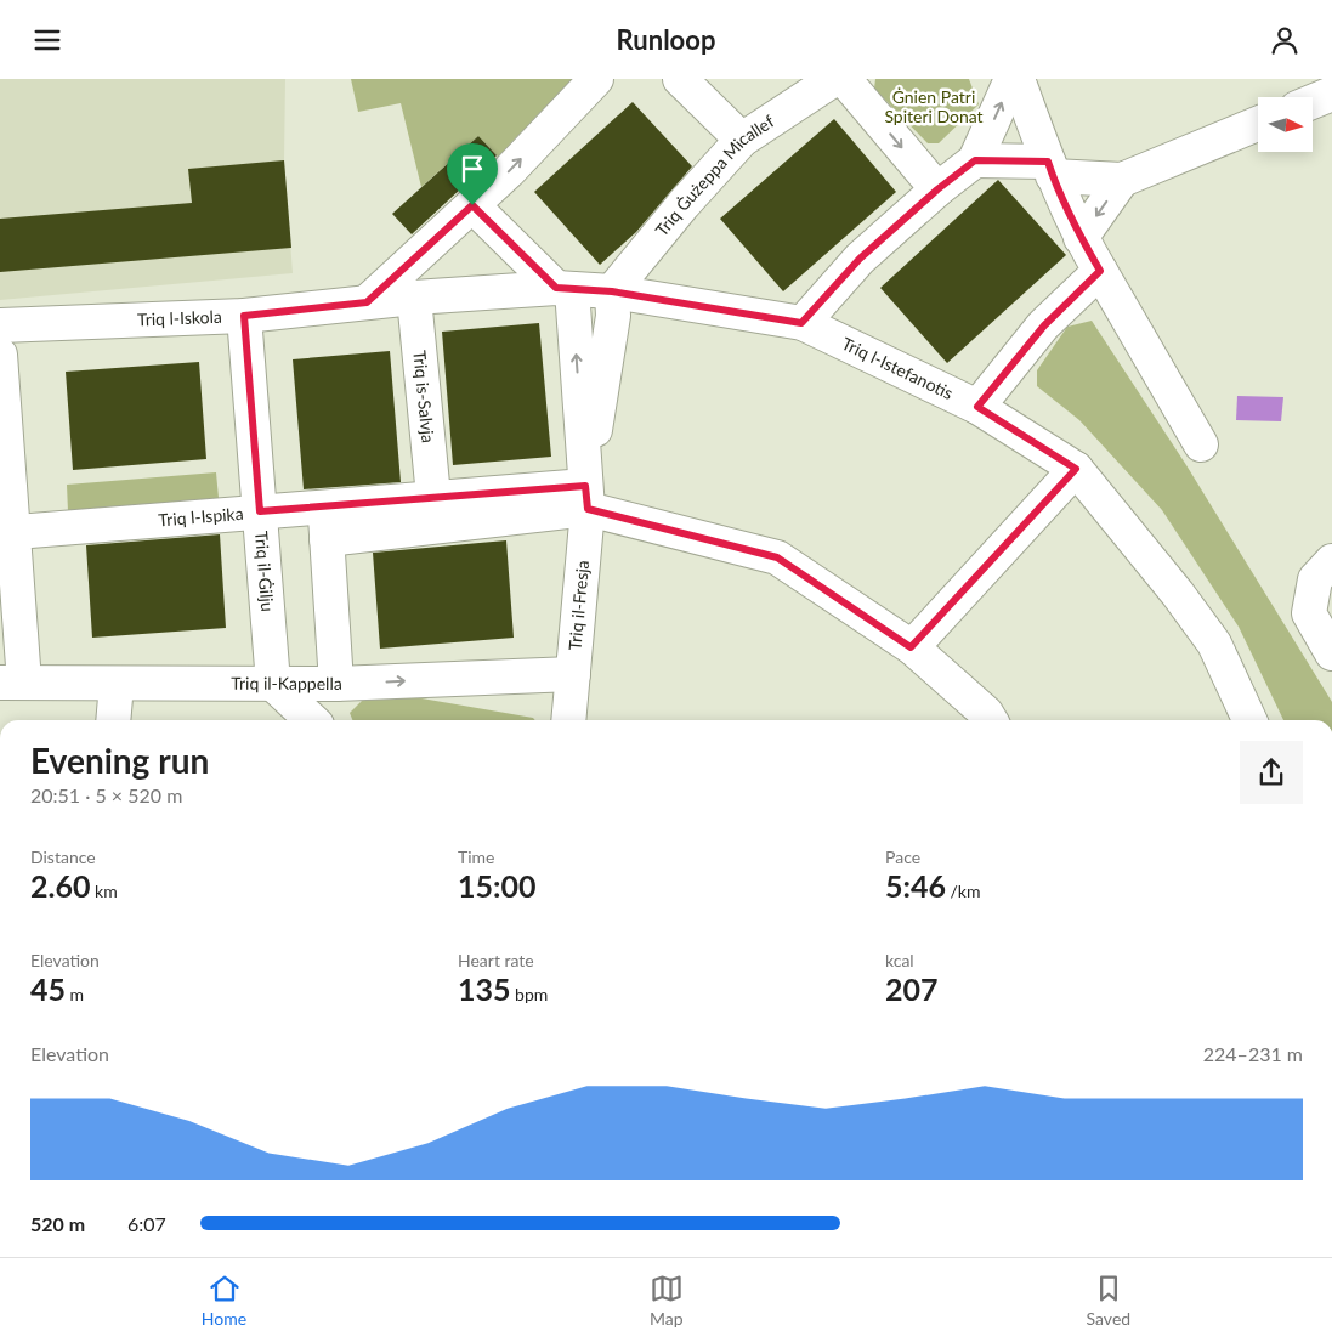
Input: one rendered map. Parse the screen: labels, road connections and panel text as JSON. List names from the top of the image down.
{
  "streets": {
    "street": [
      "Triq Ġużeppa Micallef",
      "Triq l-Iskola",
      "Triq l-Istefanotis",
      "Triq is-Salvja",
      "Triq l-Ispika",
      "Triq il-Ġilju",
      "Triq il-Fresja",
      "Triq il-Kappella"
    ]
  },
  "crossings": [
    ["Triq Ġużeppa Micallef", "Triq l-Iskola"],
    ["Triq Ġużeppa Micallef", "Triq l-Istefanotis"],
    ["Triq Ġużeppa Micallef", "Triq il-Fresja"],
    ["Triq l-Iskola", "Triq l-Istefanotis"],
    ["Triq l-Iskola", "Triq is-Salvja"],
    ["Triq l-Iskola", "Triq il-Ġilju"],
    ["Triq l-Iskola", "Triq il-Fresja"],
    ["Triq l-Istefanotis", "Triq il-Fresja"],
    ["Triq is-Salvja", "Triq l-Ispika"],
    ["Triq l-Ispika", "Triq il-Ġilju"],
    ["Triq l-Ispika", "Triq il-Fresja"],
    ["Triq il-Ġilju", "Triq il-Kappella"],
    ["Triq il-Fresja", "Triq il-Kappella"]
  ],
  "one_way": ["Triq il-Kappella"],
  "parks": ["Ġnien Patri Spiteri Donat"],
  "north": "right",
  "page": {
    "header": "Runloop",
    "heading": ["Evening run", "20:51 · 5 × 520 m"],
    "stats": [
      ["Distance", "2.60 km"],
      ["Time", "15:00"],
      ["Pace", "5:46 /km"],
      ["Elevation", "45 m"],
      ["Heart rate", "135 bpm"],
      ["kcal", "207"]
    ],
    "chart": ["Elevation", "224–231 m"],
    "list": [
      {
        "name": "520 m",
        "note": "6:07"
      }
    ],
    "tabs": ["Home", "Map", "Saved"]
  }
}
